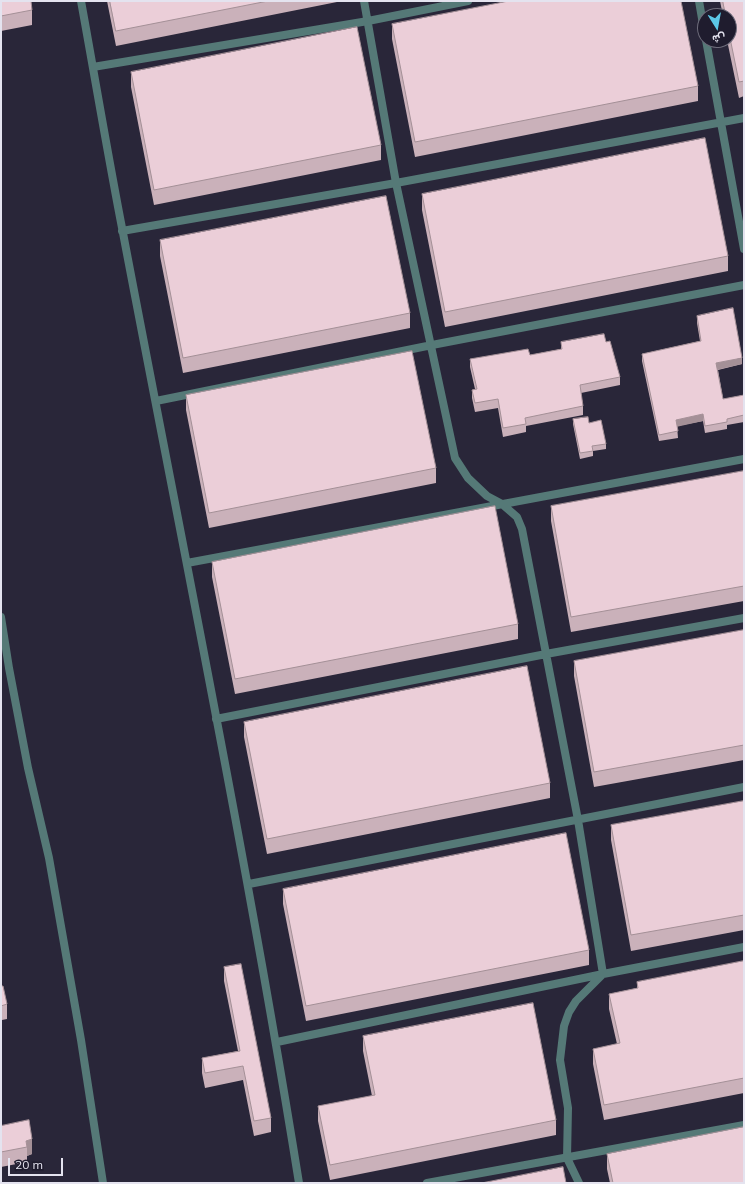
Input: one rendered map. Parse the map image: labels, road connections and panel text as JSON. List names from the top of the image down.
{
  "scale_bar": "20 m",
  "north": "bottom"
}
